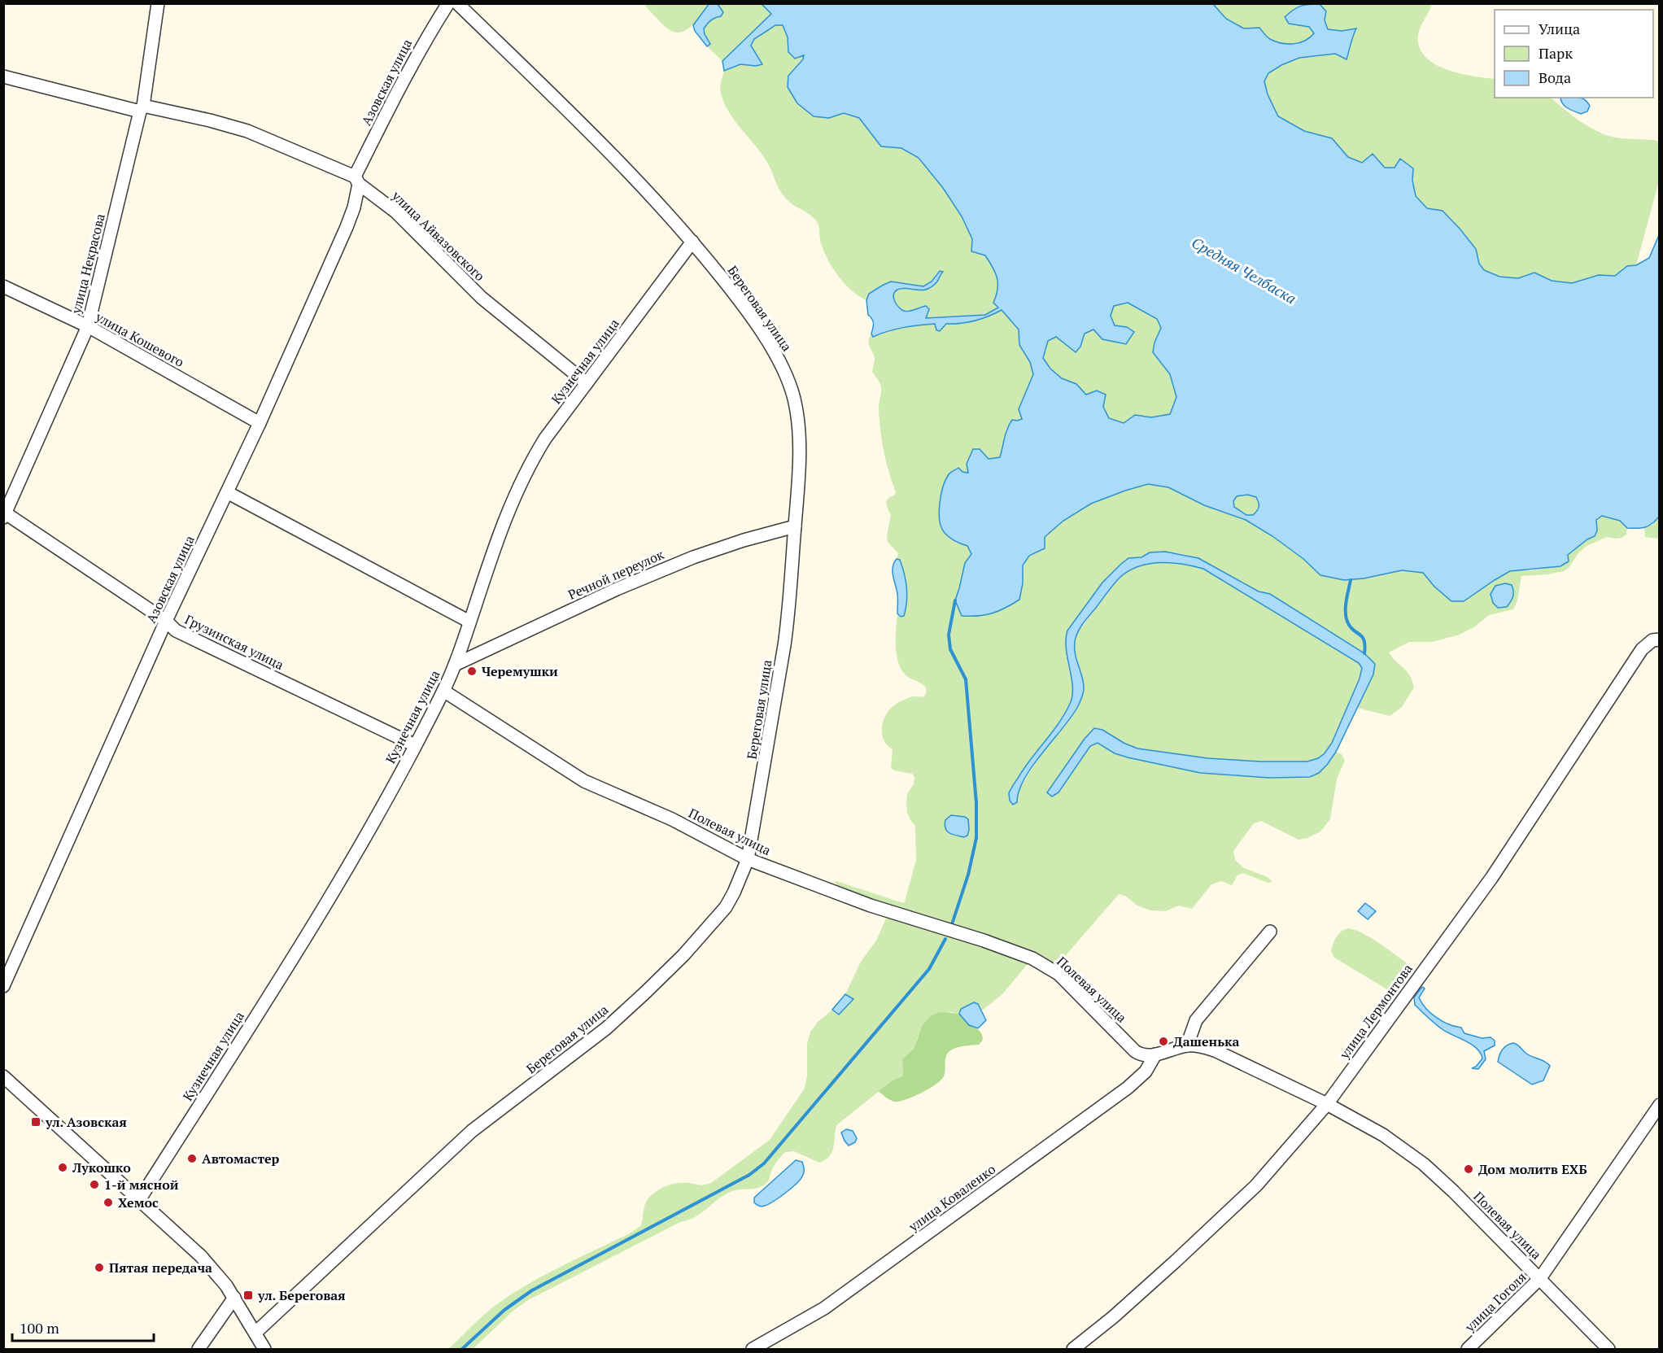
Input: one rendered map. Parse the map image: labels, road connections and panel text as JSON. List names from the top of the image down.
{
  "streets": {
    "street": [
      "Азовская улица",
      "улица Айвазовского",
      "улица Некрасова",
      "Береговая улица",
      "улица Кошевого",
      "Кузнечная улица",
      "Речной переулок",
      "Грузинская улица",
      "Полевая улица",
      "улица Лермонтова",
      "улица Коваленко",
      "улица Гоголя"
    ]
  },
  "crossings": [
    ["Азовская улица", "улица Айвазовского"],
    ["Азовская улица", "улица Кошевого"],
    ["Азовская улица", "Грузинская улица"],
    ["улица Айвазовского", "улица Некрасова"],
    ["улица Айвазовского", "Кузнечная улица"],
    ["улица Некрасова", "улица Кошевого"],
    ["улица Некрасова", "Грузинская улица"],
    ["Береговая улица", "Кузнечная улица"],
    ["Береговая улица", "Речной переулок"],
    ["Береговая улица", "Полевая улица"],
    ["Кузнечная улица", "Речной переулок"],
    ["Кузнечная улица", "Грузинская улица"],
    ["Кузнечная улица", "Полевая улица"],
    ["Полевая улица", "улица Лермонтова"],
    ["Полевая улица", "улица Коваленко"],
    ["Полевая улица", "улица Гоголя"]
  ],
  "water": ["Средняя Челбаска"],
  "places": {
    "other": [
      "Черемушки",
      "Дашенька",
      "Автомастер",
      "Лукошко",
      "Дом молитв ЕХБ",
      "1-й мясной",
      "Хемос",
      "Пятая передача"
    ],
    "transit": ["ул. Азовская", "ул. Береговая"]
  },
  "legend": ["Улица", "Парк", "Вода"],
  "scale_bar": "100 m"
}
